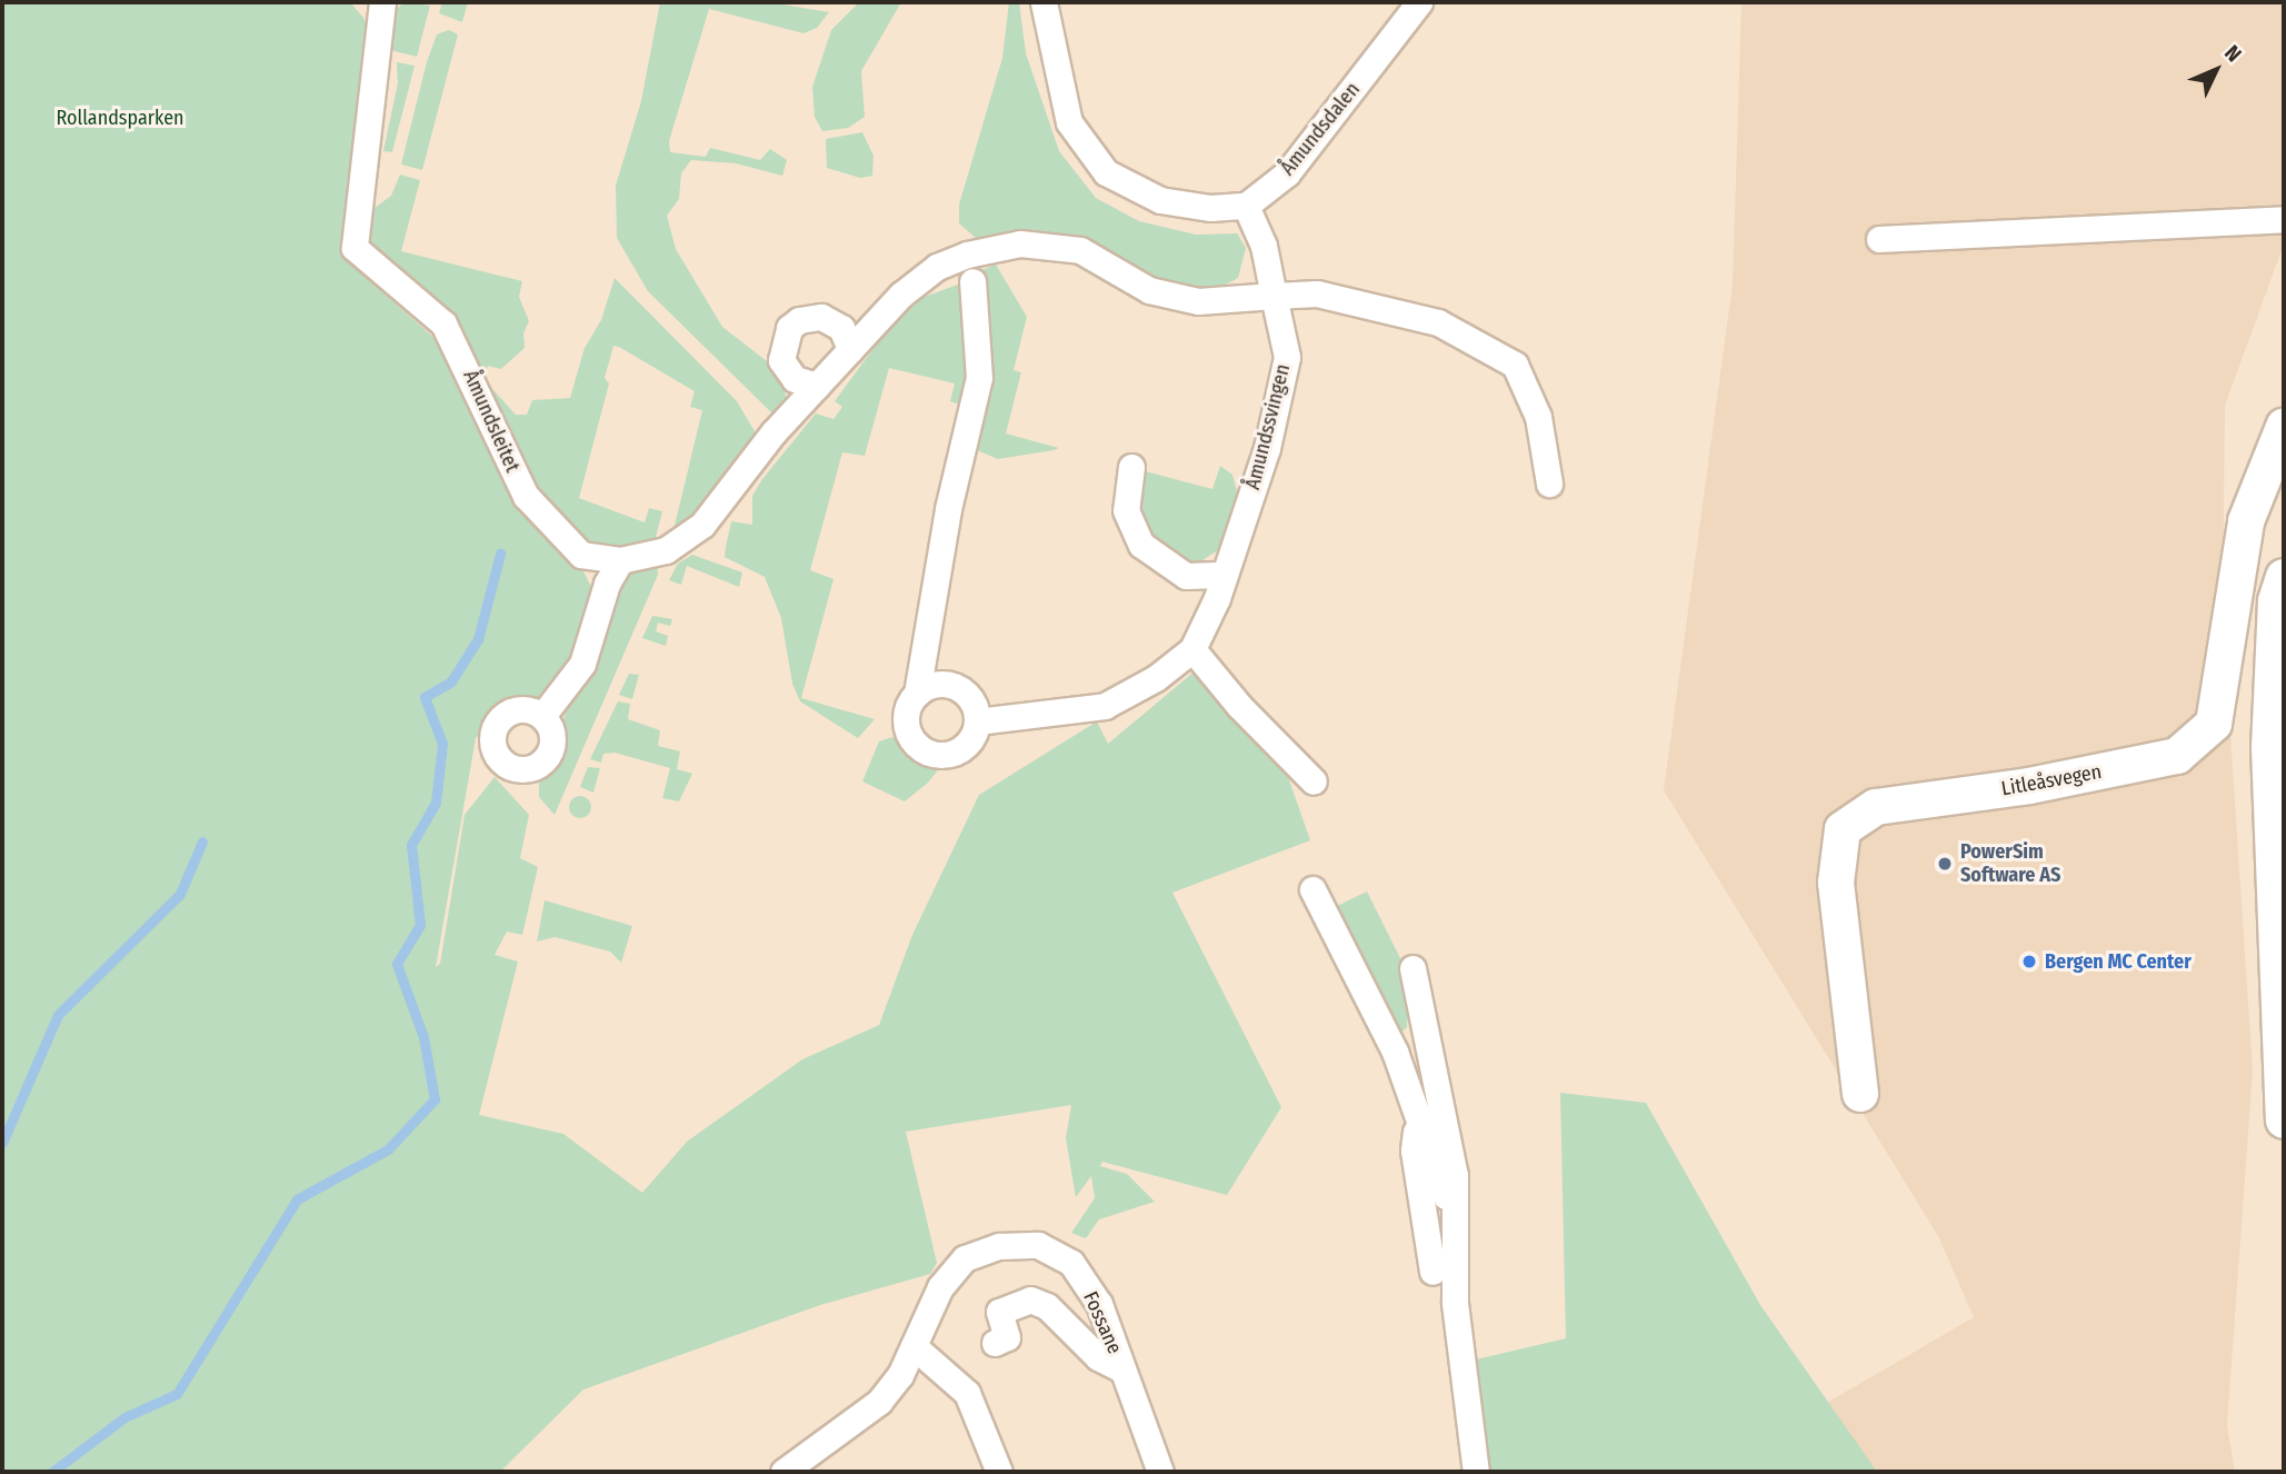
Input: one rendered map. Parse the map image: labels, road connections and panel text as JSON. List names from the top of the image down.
{
  "streets": {
    "street": [
      "Åmundsdalen",
      "Åmundsleitet",
      "Åmundssvingen",
      "Litleåsvegen",
      "Fossane"
    ]
  },
  "crossings": [
    ["Åmundsleitet", "Åmundssvingen"]
  ],
  "parks": ["Rollandsparken"],
  "places": ["PowerSim Software AS", "Bergen MC Center"],
  "north": "top right"
}
